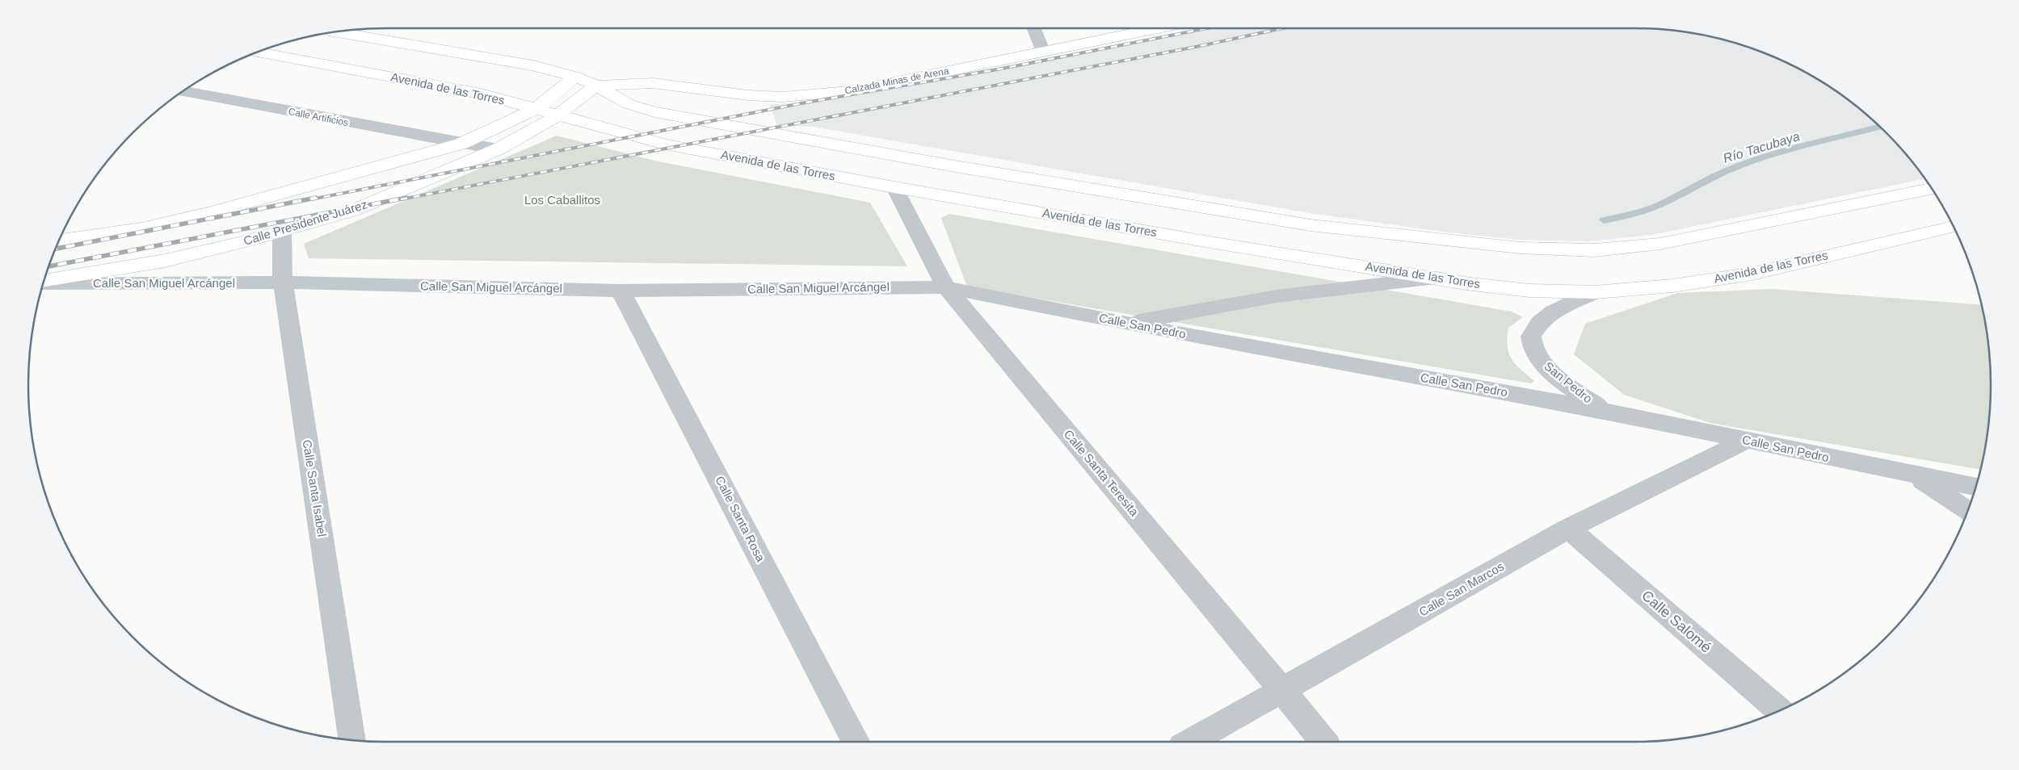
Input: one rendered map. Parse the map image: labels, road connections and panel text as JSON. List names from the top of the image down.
{
  "streets": {
    "street": [
      "Calzada Minas de Arena",
      "Avenida de las Torres",
      "Calle Artificios",
      "Calle Presidente Juárez",
      "Calle San Miguel Arcángel",
      "Calle San Pedro",
      "San Pedro",
      "Calle Santa Teresita",
      "Calle Santa Isabel",
      "Calle Santa Rosa",
      "Calle San Marcos",
      "Calle Salomé"
    ]
  },
  "crossings": [
    ["Calzada Minas de Arena", "Calle Presidente Juárez"],
    ["Avenida de las Torres", "Calle Presidente Juárez"],
    ["Avenida de las Torres", "San Pedro"],
    ["Avenida de las Torres", "Calle Santa Teresita"],
    ["Calle Artificios", "Calle Presidente Juárez"],
    ["Calle Presidente Juárez", "Calle Santa Isabel"],
    ["Calle San Miguel Arcángel", "Calle San Pedro"],
    ["Calle San Miguel Arcángel", "Calle Santa Teresita"],
    ["Calle San Miguel Arcángel", "Calle Santa Isabel"],
    ["Calle San Miguel Arcángel", "Calle Santa Rosa"],
    ["Calle San Pedro", "San Pedro"],
    ["Calle San Pedro", "Calle Santa Teresita"],
    ["Calle San Pedro", "Calle San Marcos"],
    ["Calle Santa Teresita", "Calle San Marcos"],
    ["Calle San Marcos", "Calle Salomé"]
  ],
  "water": ["Río Tacubaya"],
  "parks": ["Los Caballitos"]
}
